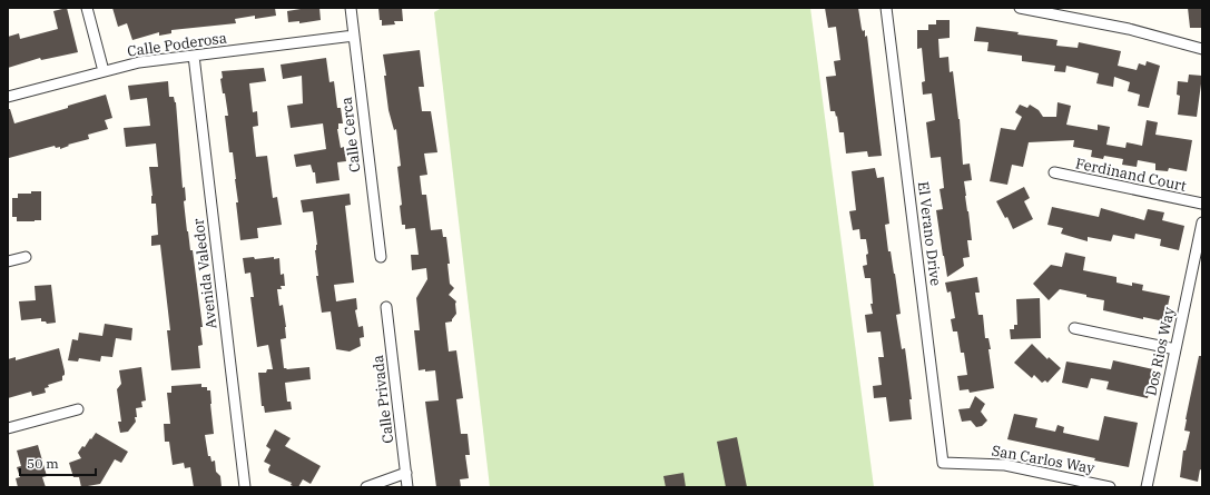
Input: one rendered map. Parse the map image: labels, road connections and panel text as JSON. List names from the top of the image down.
{
  "streets": {
    "street": [
      "Calle Poderosa",
      "Calle Cerca",
      "Ferdinand Court",
      "El Verano Drive",
      "Avenida Valedor",
      "Dos Rios Way",
      "Calle Privada",
      "San Carlos Way"
    ]
  },
  "crossings": [
    ["Calle Poderosa", "Calle Cerca"],
    ["Calle Poderosa", "Avenida Valedor"],
    ["El Verano Drive", "San Carlos Way"]
  ],
  "scale_bar": "50 m"
}
